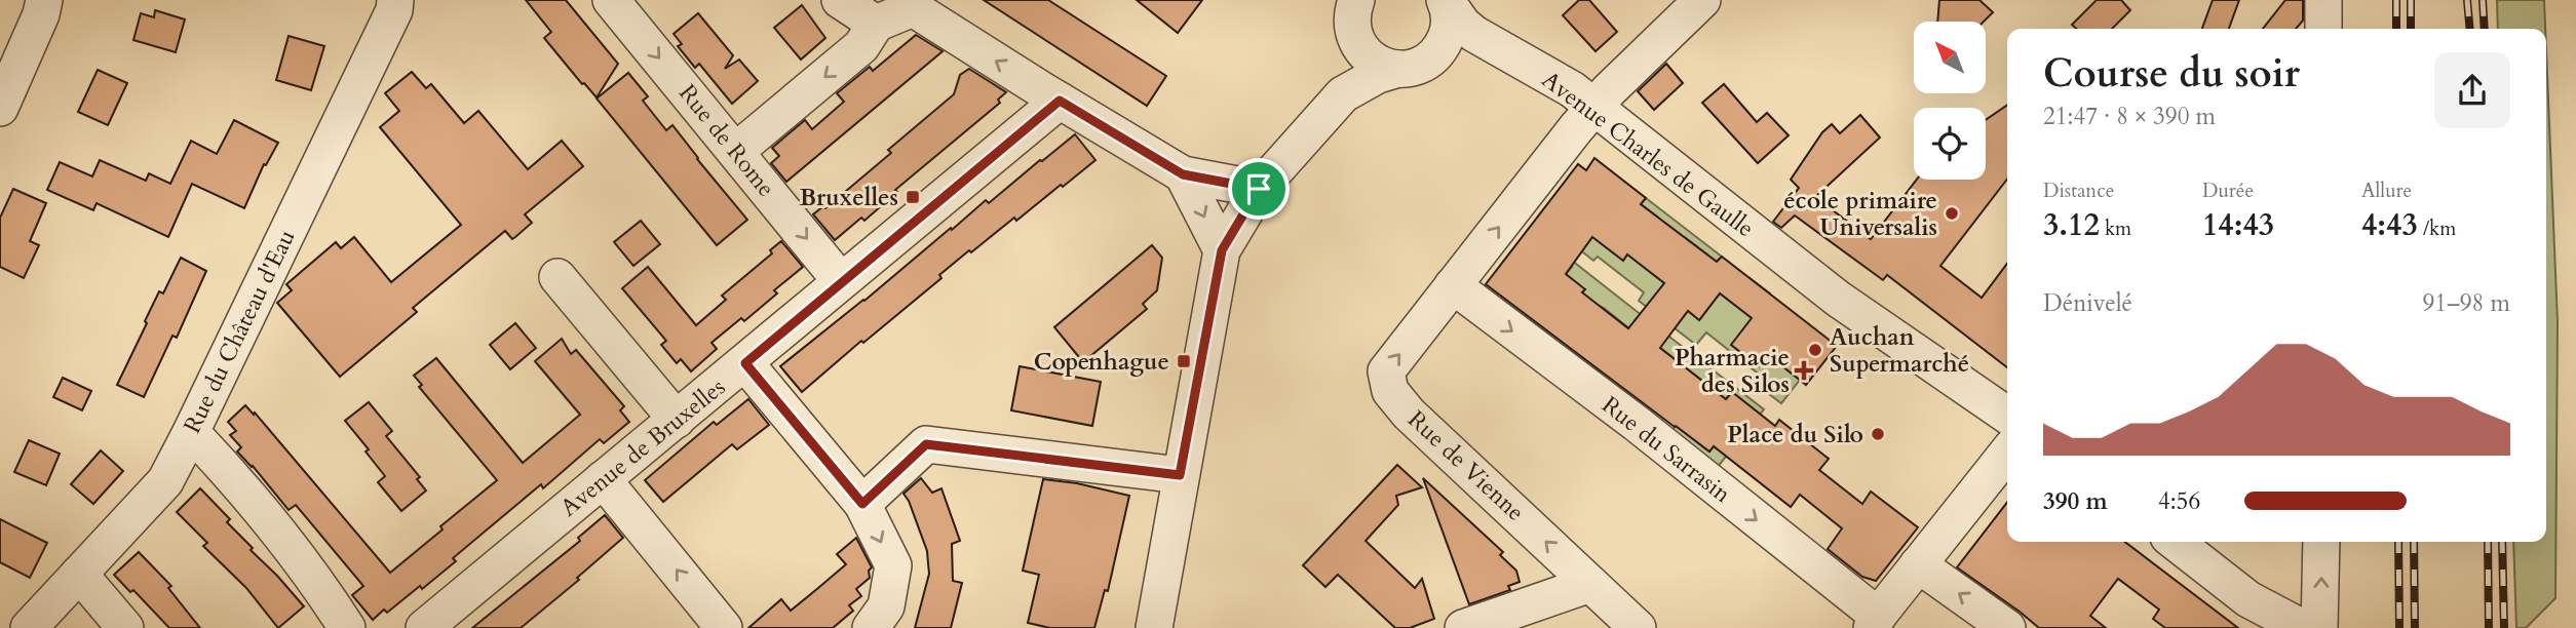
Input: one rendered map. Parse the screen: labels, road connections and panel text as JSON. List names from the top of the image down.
{
  "streets": {
    "street": [
      "Rue de Rome",
      "Avenue Charles de Gaulle",
      "Rue du Château d'Eau",
      "Avenue de Bruxelles",
      "Rue du Sarrasin",
      "Rue de Vienne"
    ]
  },
  "crossings": [
    ["Rue de Rome", "Avenue de Bruxelles"],
    ["Avenue Charles de Gaulle", "Rue de Vienne"],
    ["Rue du Sarrasin", "Rue de Vienne"]
  ],
  "one_way": ["Rue du Sarrasin"],
  "places": {
    "transit": ["Bruxelles", "Copenhague"],
    "other": ["école primaire Universalis", "Auchan Supermarché", "Place du Silo"],
    "health": ["Pharmacie des Silos"]
  },
  "north": "top left",
  "page": {
    "heading": ["Course du soir", "21:47 · 8 × 390 m"],
    "stats": [
      ["Distance", "3.12 km"],
      ["Durée", "14:43"],
      ["Allure", "4:43 /km"]
    ],
    "chart": ["Dénivelé", "91–98 m"],
    "list": [
      {
        "name": "390 m",
        "note": "4:56"
      }
    ]
  }
}
